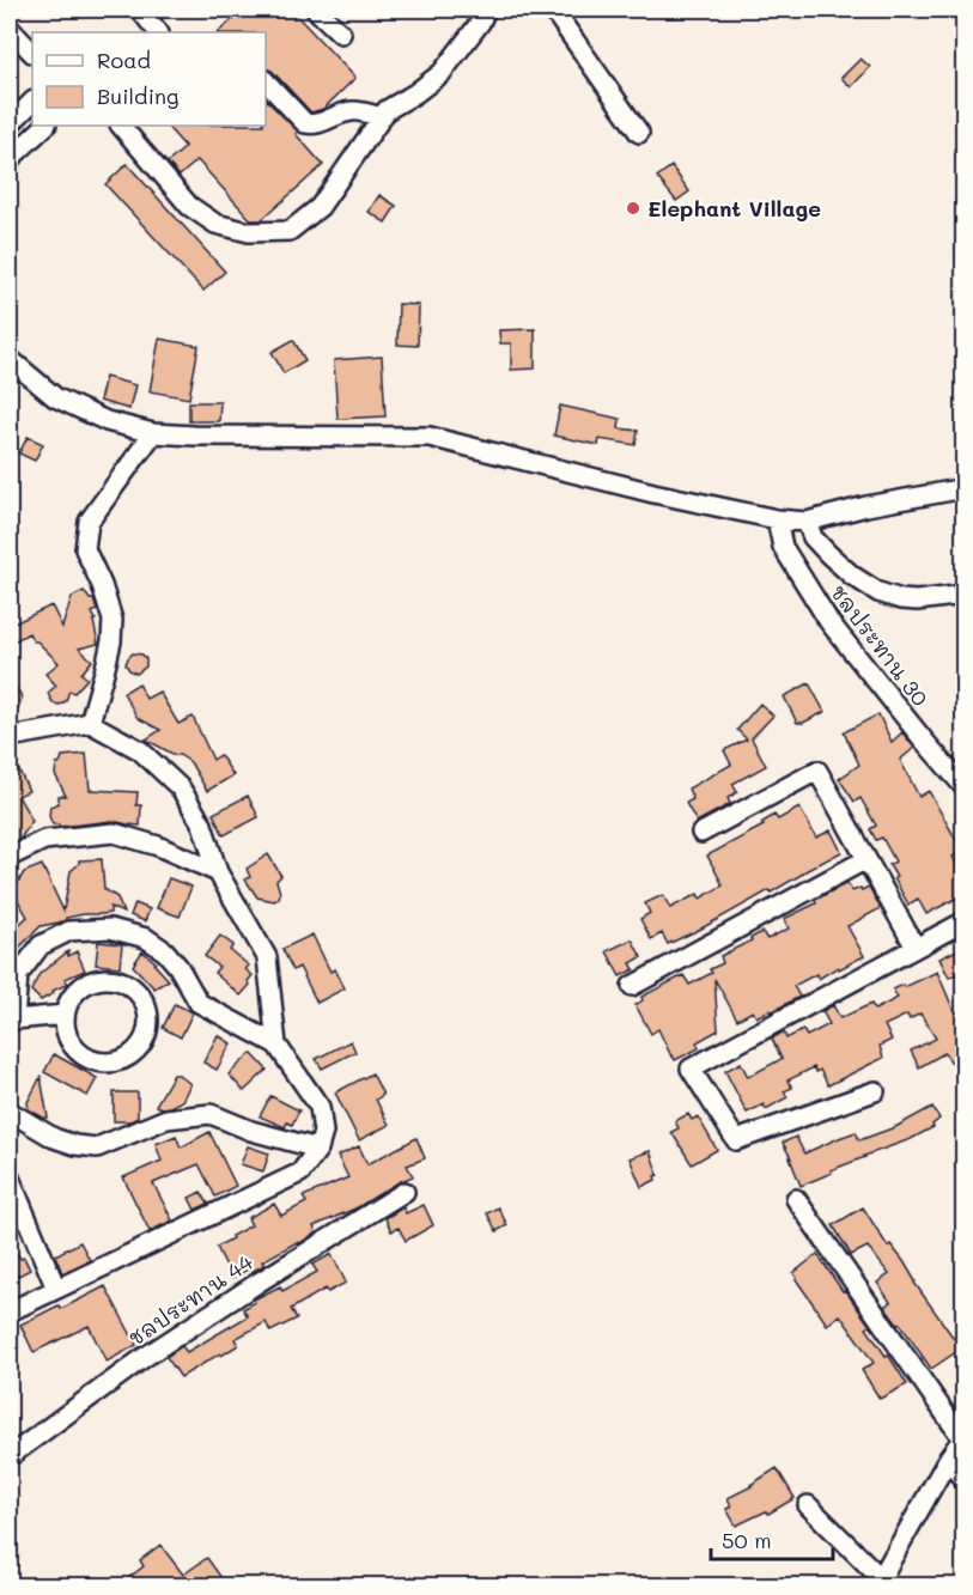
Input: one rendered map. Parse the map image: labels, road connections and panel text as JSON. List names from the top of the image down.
{
  "streets": {
    "street": ["ชลประทาน 30", "ชลประทาน 44"]
  },
  "places": ["Elephant Village"],
  "legend": ["Road", "Building"],
  "scale_bar": "50 m"
}
